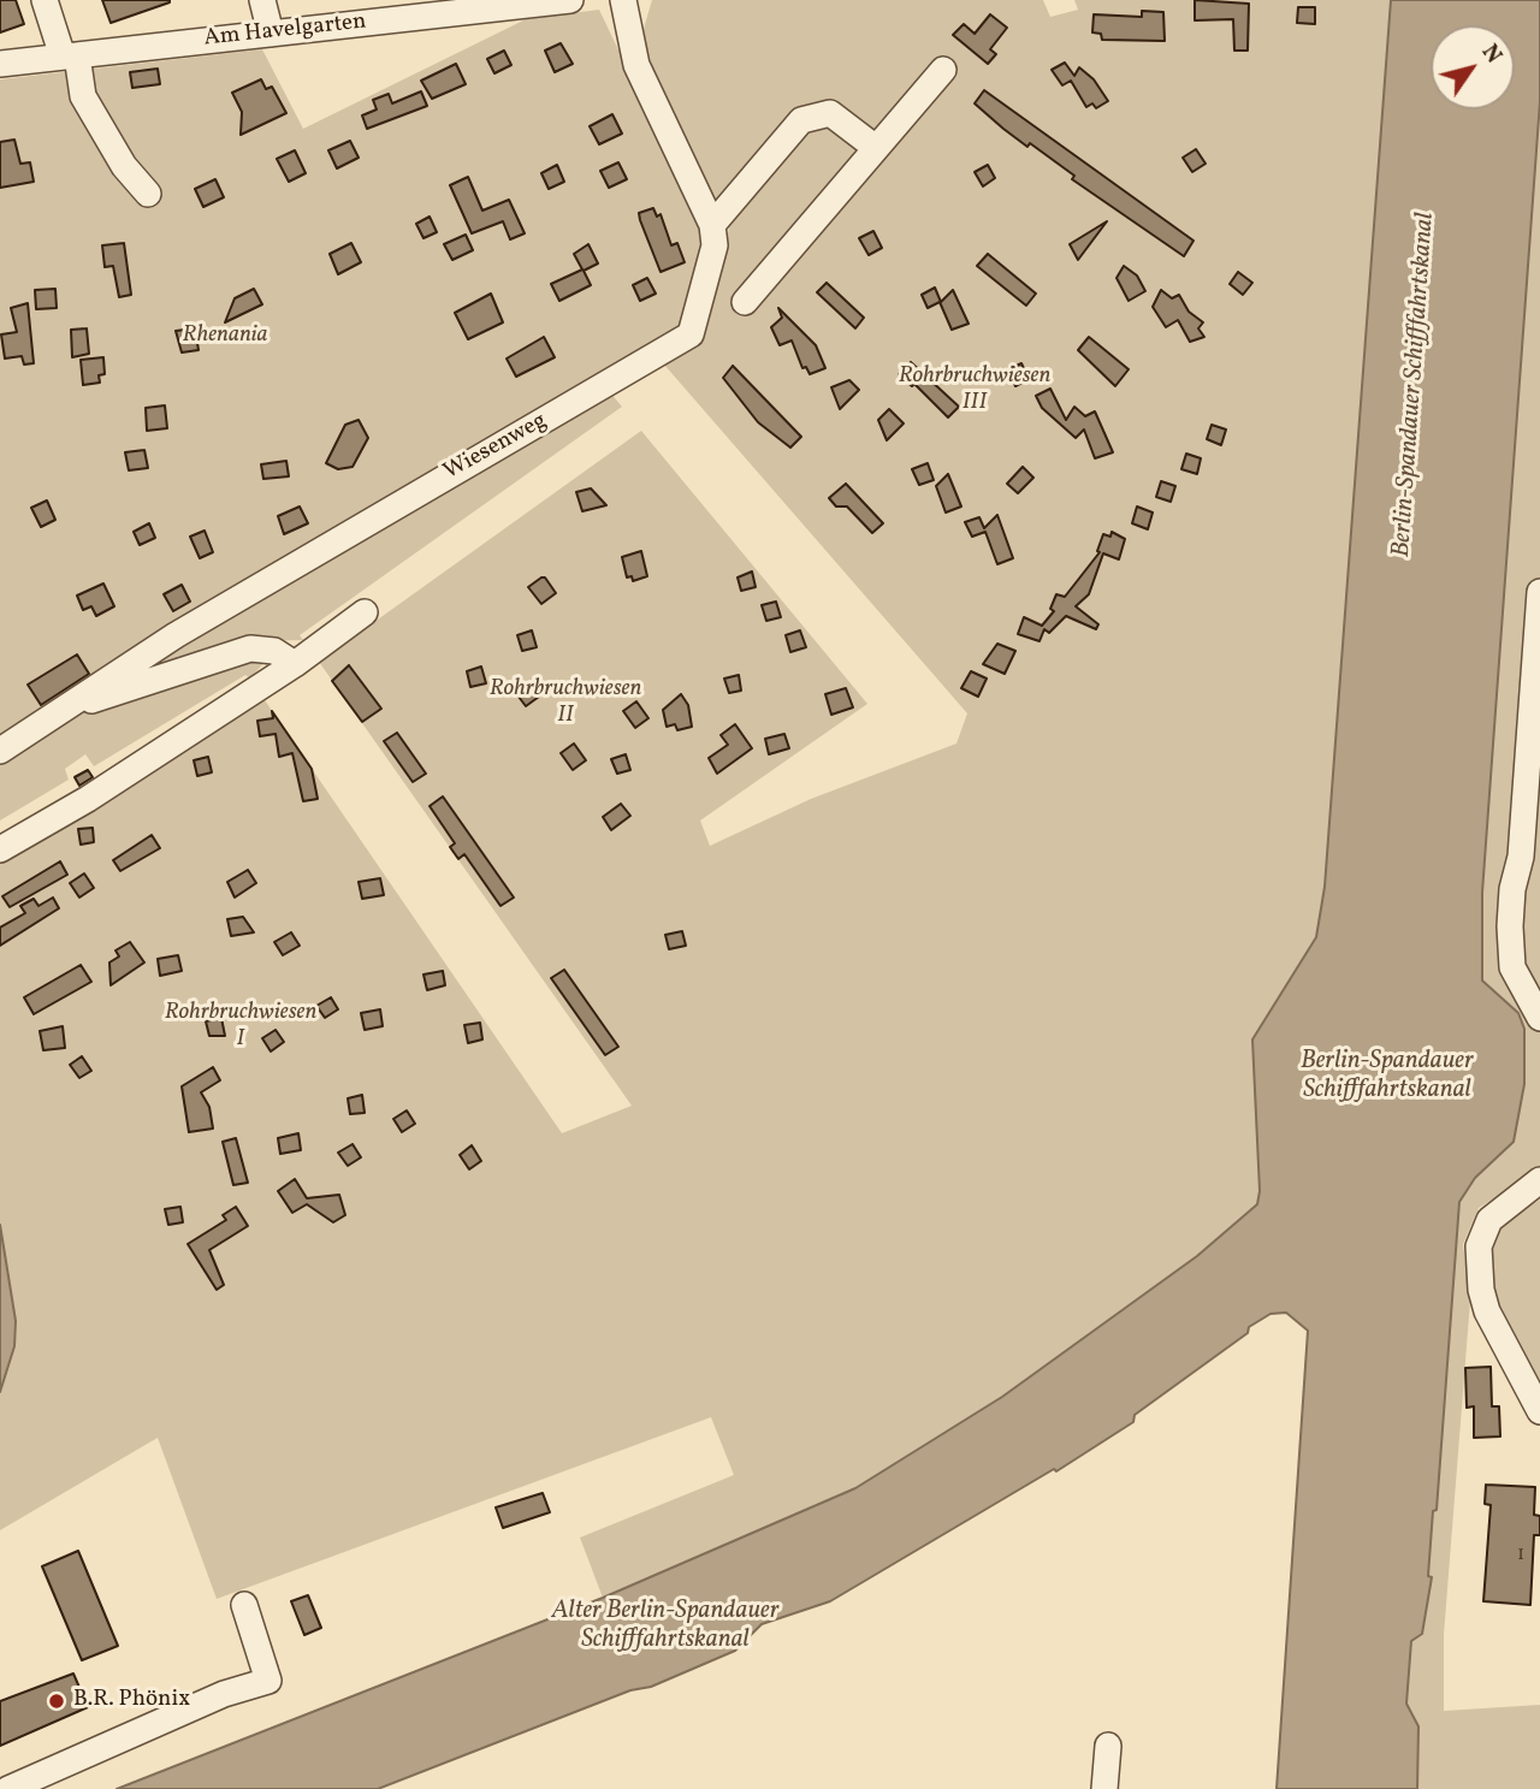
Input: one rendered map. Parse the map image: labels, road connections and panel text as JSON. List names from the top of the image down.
{
  "streets": {
    "street": ["Am Havelgarten", "Wiesenweg"]
  },
  "water": ["Berlin-Spandauer Schifffahrtskanal", "Alter Berlin-Spandauer Schifffahrtskanal"],
  "parks": [
    "Rhenania",
    "Rohrbruchwiesen III",
    "Rohrbruchwiesen II",
    "Rohrbruchwiesen I"
  ],
  "places": ["B.R. Phönix"],
  "house_numbers": ["1"],
  "north": "top right"
}
